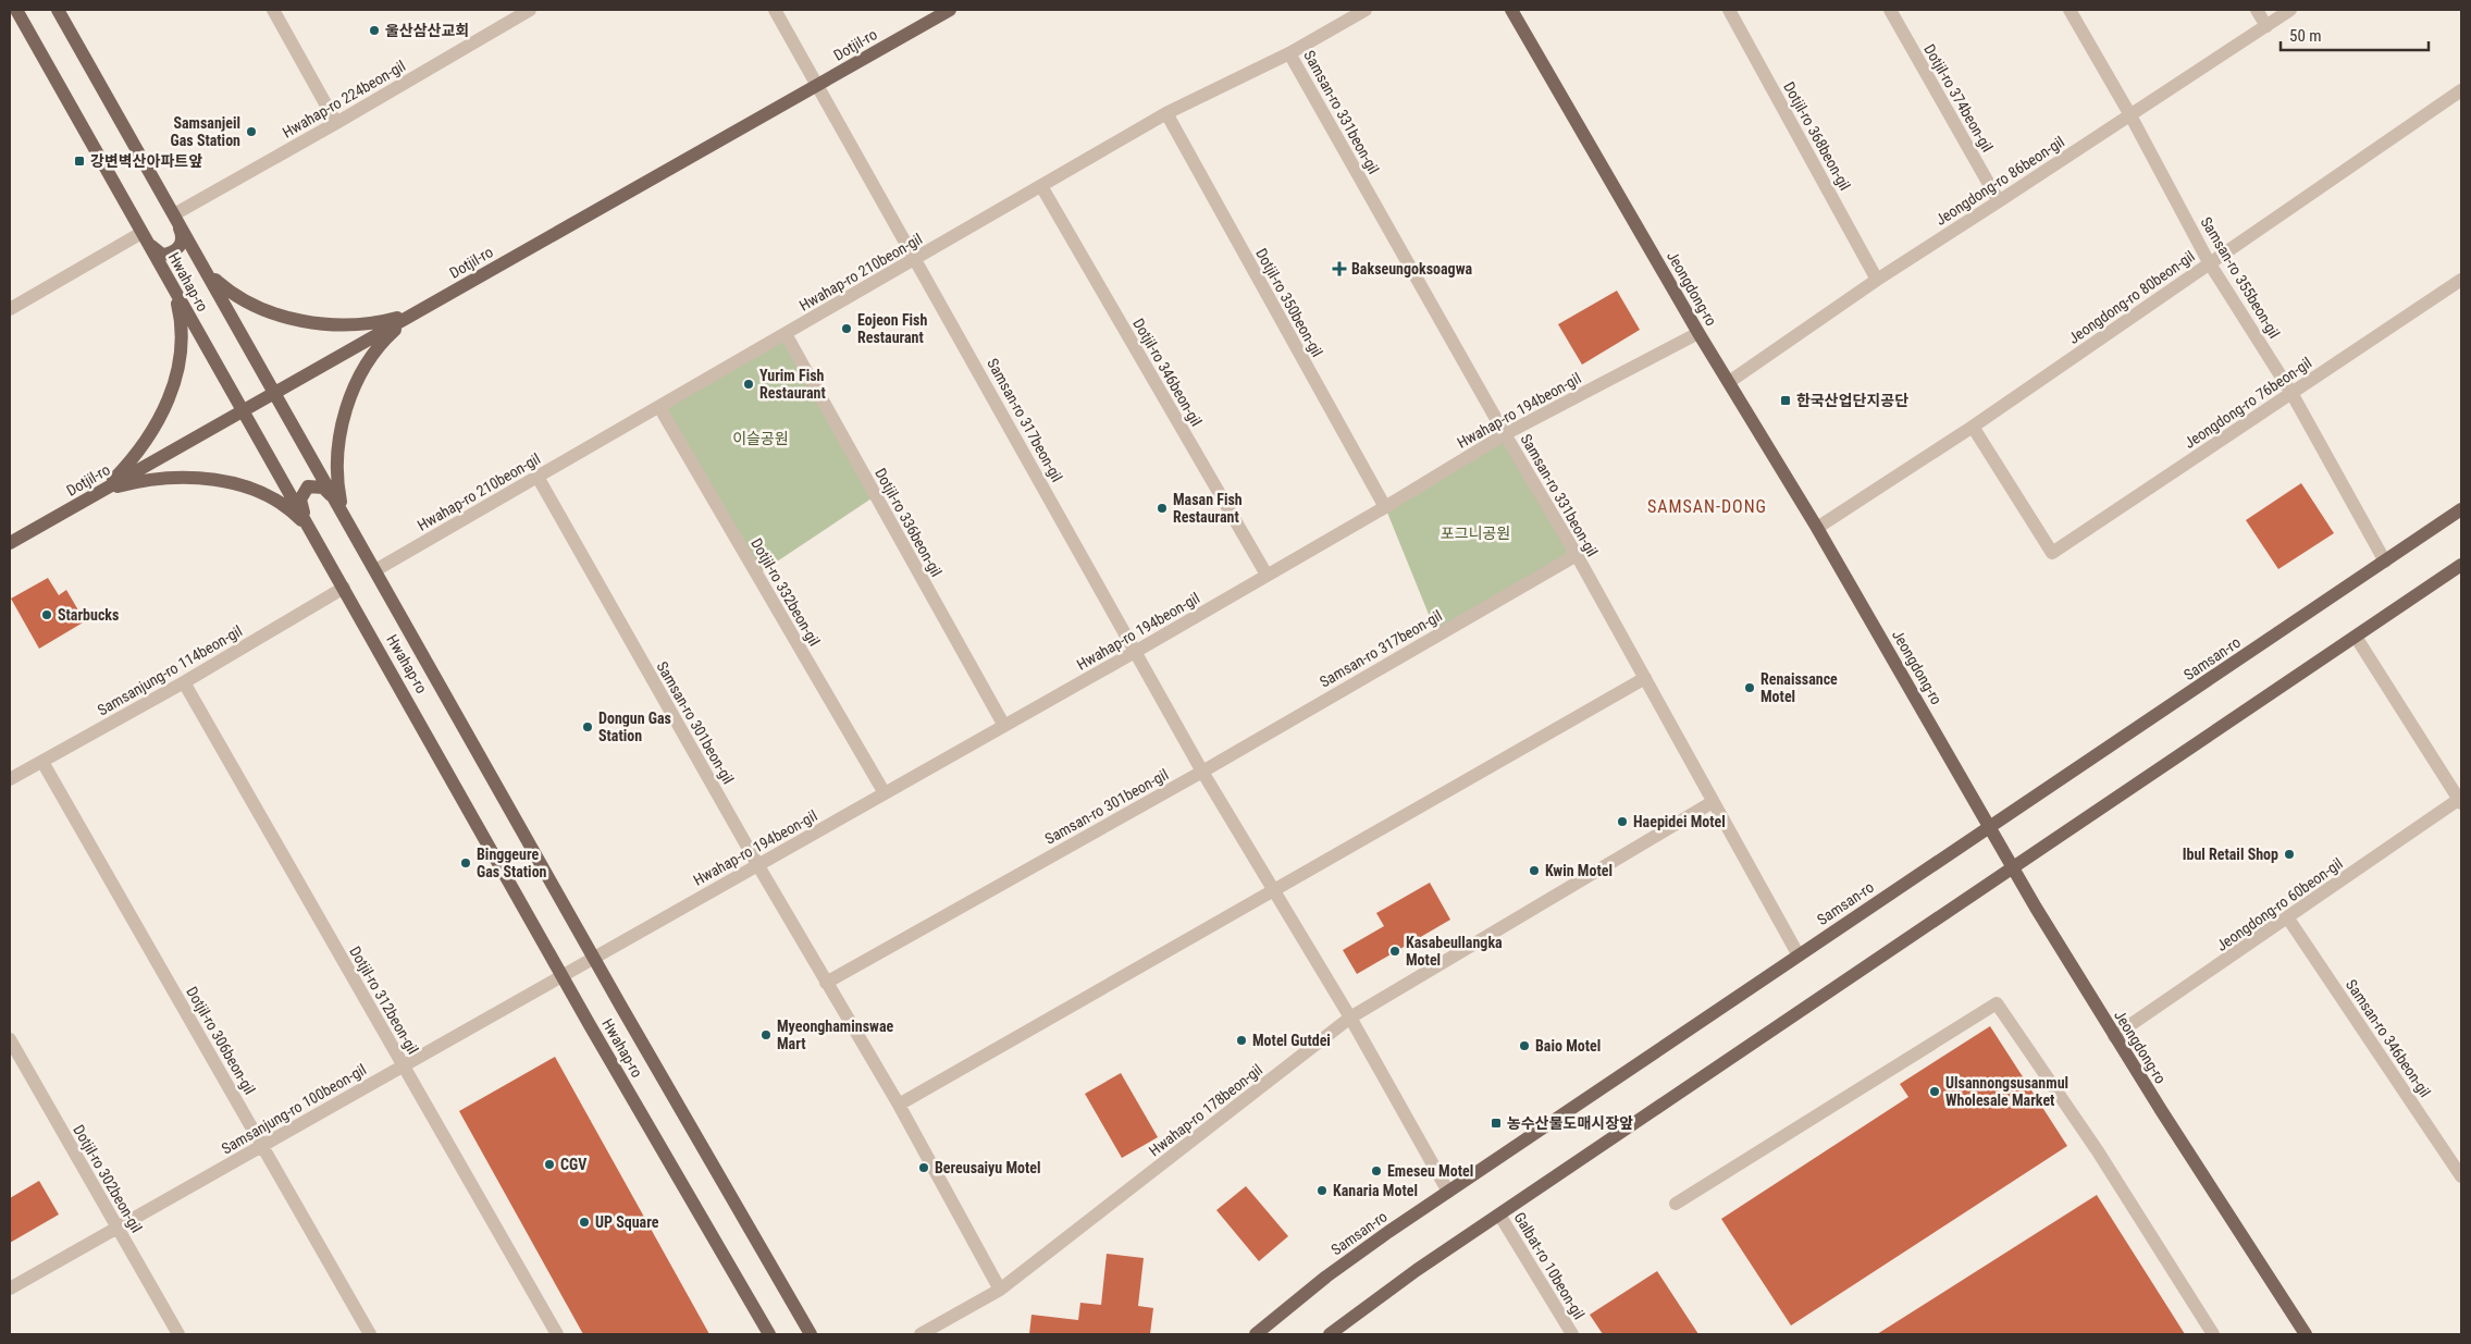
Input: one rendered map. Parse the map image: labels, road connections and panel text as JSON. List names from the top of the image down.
{
  "streets": {
    "main road": [
      "Dotjil-ro",
      "Hwahap-ro",
      "Jeongdong-ro",
      "Samsan-ro"
    ],
    "street": [
      "Dotjil-ro 374beon-gil",
      "Hwahap-ro 224beon-gil",
      "Samsan-ro 331beon-gil",
      "Dotjil-ro 368beon-gil",
      "Jeongdong-ro 86beon-gil",
      "Hwahap-ro 210beon-gil",
      "Samsan-ro 355beon-gil",
      "Jeongdong-ro 80beon-gil",
      "Dotjil-ro 350beon-gil",
      "Dotjil-ro 346beon-gil",
      "Jeongdong-ro 76beon-gil",
      "Hwahap-ro 194beon-gil",
      "Samsan-ro 317beon-gil",
      "Dotjil-ro 336beon-gil",
      "Dotjil-ro 332beon-gil",
      "Samsanjung-ro 114beon-gil",
      "Samsan-ro 301beon-gil",
      "Jeongdong-ro 60beon-gil",
      "Dotjil-ro 312beon-gil",
      "Samsan-ro 346beon-gil",
      "Dotjil-ro 306beon-gil",
      "Samsanjung-ro 100beon-gil",
      "Hwahap-ro 178beon-gil",
      "Dotjil-ro 302beon-gil",
      "Galbat-ro 10beon-gil"
    ]
  },
  "crossings": [
    ["Dotjil-ro", "Hwahap-ro"],
    ["Dotjil-ro", "Samsan-ro 317beon-gil"],
    ["Dotjil-ro 374beon-gil", "Jeongdong-ro 86beon-gil"],
    ["Hwahap-ro 224beon-gil", "Hwahap-ro"],
    ["Samsan-ro 331beon-gil", "Hwahap-ro 210beon-gil"],
    ["Samsan-ro 331beon-gil", "Hwahap-ro 194beon-gil"],
    ["Samsan-ro 331beon-gil", "Samsan-ro 317beon-gil"],
    ["Samsan-ro 331beon-gil", "Samsan-ro"],
    ["Samsan-ro 331beon-gil", "Hwahap-ro 178beon-gil"],
    ["Dotjil-ro 368beon-gil", "Jeongdong-ro 86beon-gil"],
    ["Jeongdong-ro 86beon-gil", "Samsan-ro 355beon-gil"],
    ["Jeongdong-ro 86beon-gil", "Jeongdong-ro"],
    ["Hwahap-ro 210beon-gil", "Hwahap-ro"],
    ["Hwahap-ro 210beon-gil", "Dotjil-ro 350beon-gil"],
    ["Hwahap-ro 210beon-gil", "Dotjil-ro 346beon-gil"],
    ["Hwahap-ro 210beon-gil", "Samsan-ro 317beon-gil"],
    ["Hwahap-ro 210beon-gil", "Dotjil-ro 336beon-gil"],
    ["Hwahap-ro 210beon-gil", "Dotjil-ro 332beon-gil"],
    ["Hwahap-ro 210beon-gil", "Samsan-ro 301beon-gil"],
    ["Samsan-ro 355beon-gil", "Jeongdong-ro 80beon-gil"],
    ["Samsan-ro 355beon-gil", "Jeongdong-ro 76beon-gil"],
    ["Samsan-ro 355beon-gil", "Samsan-ro"],
    ["Hwahap-ro", "Hwahap-ro 194beon-gil"],
    ["Hwahap-ro", "Samsanjung-ro 114beon-gil"],
    ["Hwahap-ro", "Samsanjung-ro 100beon-gil"],
    ["Jeongdong-ro", "Jeongdong-ro 80beon-gil"],
    ["Jeongdong-ro", "Hwahap-ro 194beon-gil"],
    ["Jeongdong-ro", "Samsan-ro"],
    ["Jeongdong-ro", "Jeongdong-ro 60beon-gil"],
    ["Jeongdong-ro 80beon-gil", "Jeongdong-ro 76beon-gil"],
    ["Dotjil-ro 350beon-gil", "Hwahap-ro 194beon-gil"],
    ["Dotjil-ro 346beon-gil", "Hwahap-ro 194beon-gil"],
    ["Hwahap-ro 194beon-gil", "Samsan-ro 317beon-gil"],
    ["Hwahap-ro 194beon-gil", "Dotjil-ro 336beon-gil"],
    ["Hwahap-ro 194beon-gil", "Dotjil-ro 332beon-gil"],
    ["Hwahap-ro 194beon-gil", "Samsan-ro 301beon-gil"],
    ["Hwahap-ro 194beon-gil", "Samsanjung-ro 100beon-gil"],
    ["Samsan-ro 317beon-gil", "Samsan-ro"],
    ["Samsan-ro 317beon-gil", "Samsan-ro 301beon-gil"],
    ["Samsan-ro 317beon-gil", "Hwahap-ro 178beon-gil"],
    ["Samsanjung-ro 114beon-gil", "Dotjil-ro 312beon-gil"],
    ["Samsanjung-ro 114beon-gil", "Dotjil-ro 306beon-gil"],
    ["Samsan-ro 301beon-gil", "Hwahap-ro 178beon-gil"],
    ["Jeongdong-ro 60beon-gil", "Samsan-ro 346beon-gil"],
    ["Dotjil-ro 312beon-gil", "Samsanjung-ro 100beon-gil"],
    ["Dotjil-ro 306beon-gil", "Samsanjung-ro 100beon-gil"],
    ["Samsanjung-ro 100beon-gil", "Dotjil-ro 302beon-gil"]
  ],
  "districts": ["SAMSAN-DONG"],
  "parks": ["이슬공원", "포그니공원"],
  "places": {
    "other": [
      "울산삼산교회",
      "Samsanjeil Gas Station",
      "Eojeon Fish Restaurant",
      "Yurim Fish Restaurant",
      "Masan Fish Restaurant",
      "Starbucks",
      "Renaissance Motel",
      "Dongun Gas Station",
      "Haepidei Motel",
      "Ibul Retail Shop",
      "Binggeure Gas Station",
      "Kwin Motel",
      "Kasabeullangka Motel",
      "Myeonghaminswae Mart",
      "Motel Gutdei",
      "Baio Motel",
      "Ulsannongsusanmul Wholesale Market",
      "CGV",
      "Bereusaiyu Motel",
      "Emeseu Motel",
      "Kanaria Motel",
      "UP Square"
    ],
    "transit": ["강변벽산아파트앞", "한국산업단지공단", "농수산물도매시장앞"],
    "health": ["Bakseungoksoagwa"]
  },
  "scale_bar": "50 m"
}
